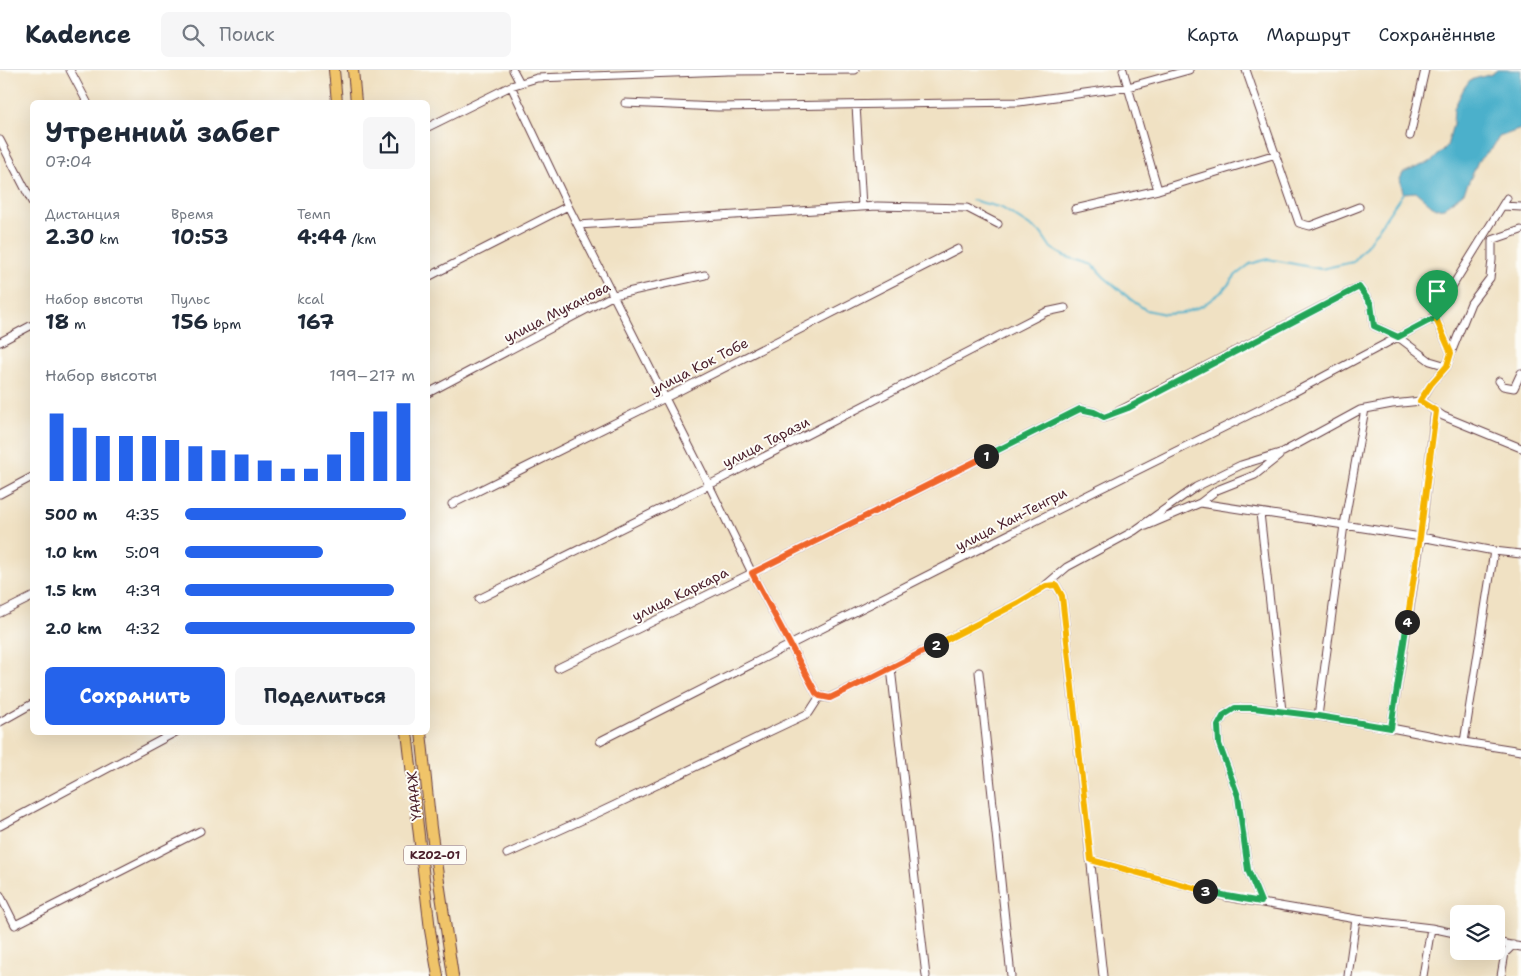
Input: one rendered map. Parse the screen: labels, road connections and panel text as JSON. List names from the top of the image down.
{
  "streets": {
    "highway": ["ҮАААЖ", "KZ02-01"],
    "street": [
      "улица Муканова",
      "улица Кок Тобе",
      "улица Тарази",
      "улица Хан-Тенгри",
      "улица Каркара"
    ]
  },
  "crossings": [
    ["улица Хан-Тенгри", "улица Каркара"]
  ],
  "page": {
    "header": "Kadence",
    "search": "Поиск",
    "nav": ["Карта", "Маршрут", "Сохранённые"],
    "heading": ["Утренний забег", "07:04"],
    "stats": [
      ["Дистанция", "2.30 km"],
      ["Время", "10:53"],
      ["Темп", "4:44 /km"],
      ["Набор высоты", "18 m"],
      ["Пульс", "156 bpm"],
      ["kcal", "167"]
    ],
    "chart": ["Набор высоты", "199–217 m"],
    "pins": [
      "1",
      "4",
      "2",
      "3"
    ],
    "list": [
      {
        "name": "500 m",
        "note": "4:35"
      },
      {
        "name": "1.0 km",
        "note": "5:09"
      },
      {
        "name": "1.5 km",
        "note": "4:39"
      },
      {
        "name": "2.0 km",
        "note": "4:32"
      }
    ],
    "buttons": ["Сохранить", "Поделиться"]
  }
}
